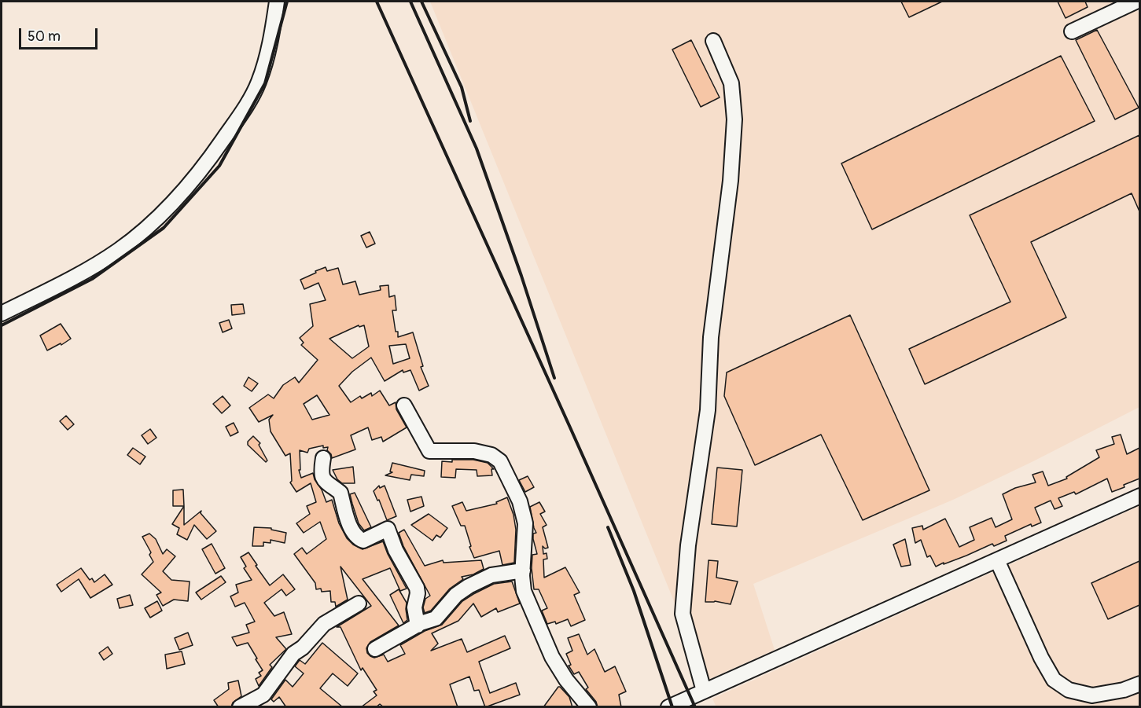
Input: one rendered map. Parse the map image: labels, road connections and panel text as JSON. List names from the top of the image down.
{
  "scale_bar": "50 m"
}
